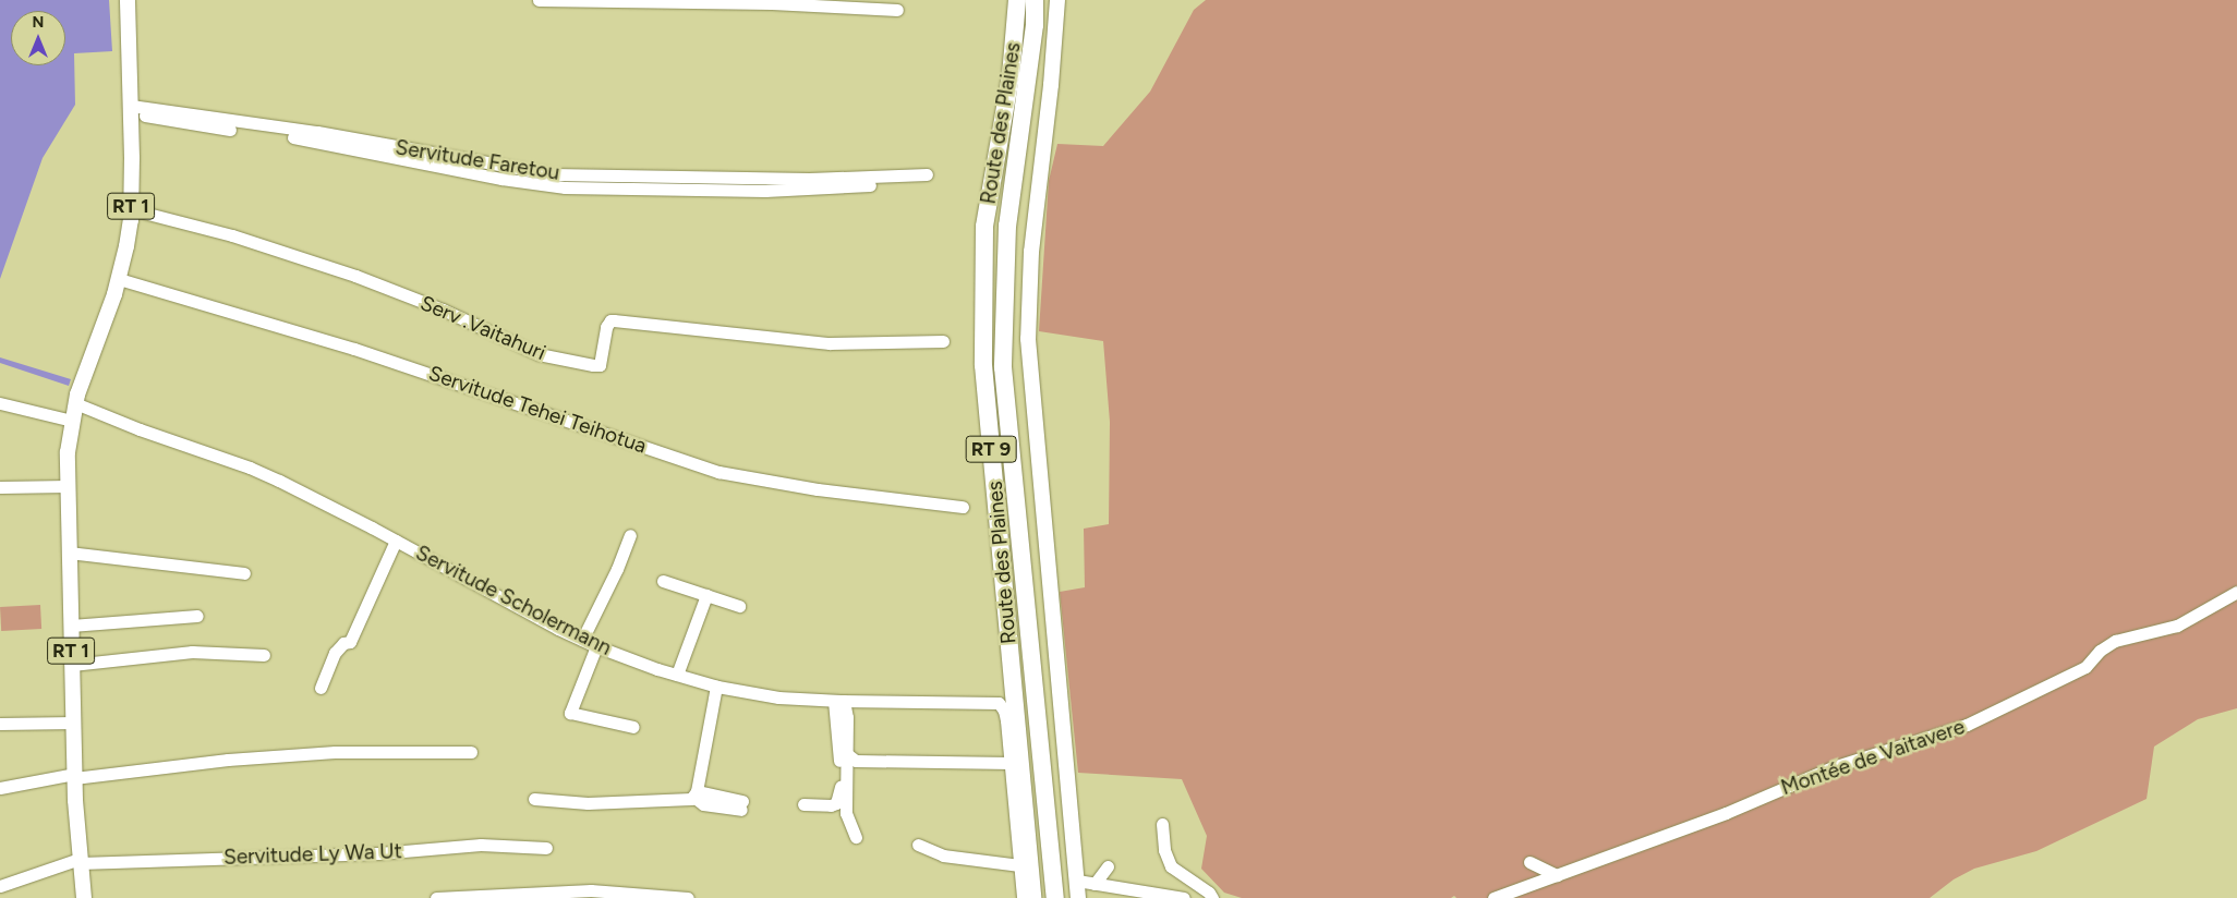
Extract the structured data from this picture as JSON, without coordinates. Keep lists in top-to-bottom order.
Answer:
{
  "streets": {
    "highway": ["Route des Plaines", "RT 9"],
    "main road": ["RT 1"],
    "street": [
      "Servitude Faretou",
      "Serv .Vaitahuri",
      "Servitude Tehei Teihotua",
      "Servitude Scholermann",
      "Montée de Vaitavere",
      "Servitude Ly Wa Ut"
    ]
  },
  "crossings": [
    ["Servitude Faretou", "RT 1"],
    ["RT 1", "Serv .Vaitahuri"],
    ["RT 1", "Servitude Tehei Teihotua"],
    ["RT 1", "Servitude Scholermann"],
    ["RT 1", "Servitude Ly Wa Ut"]
  ],
  "north": "top"
}
